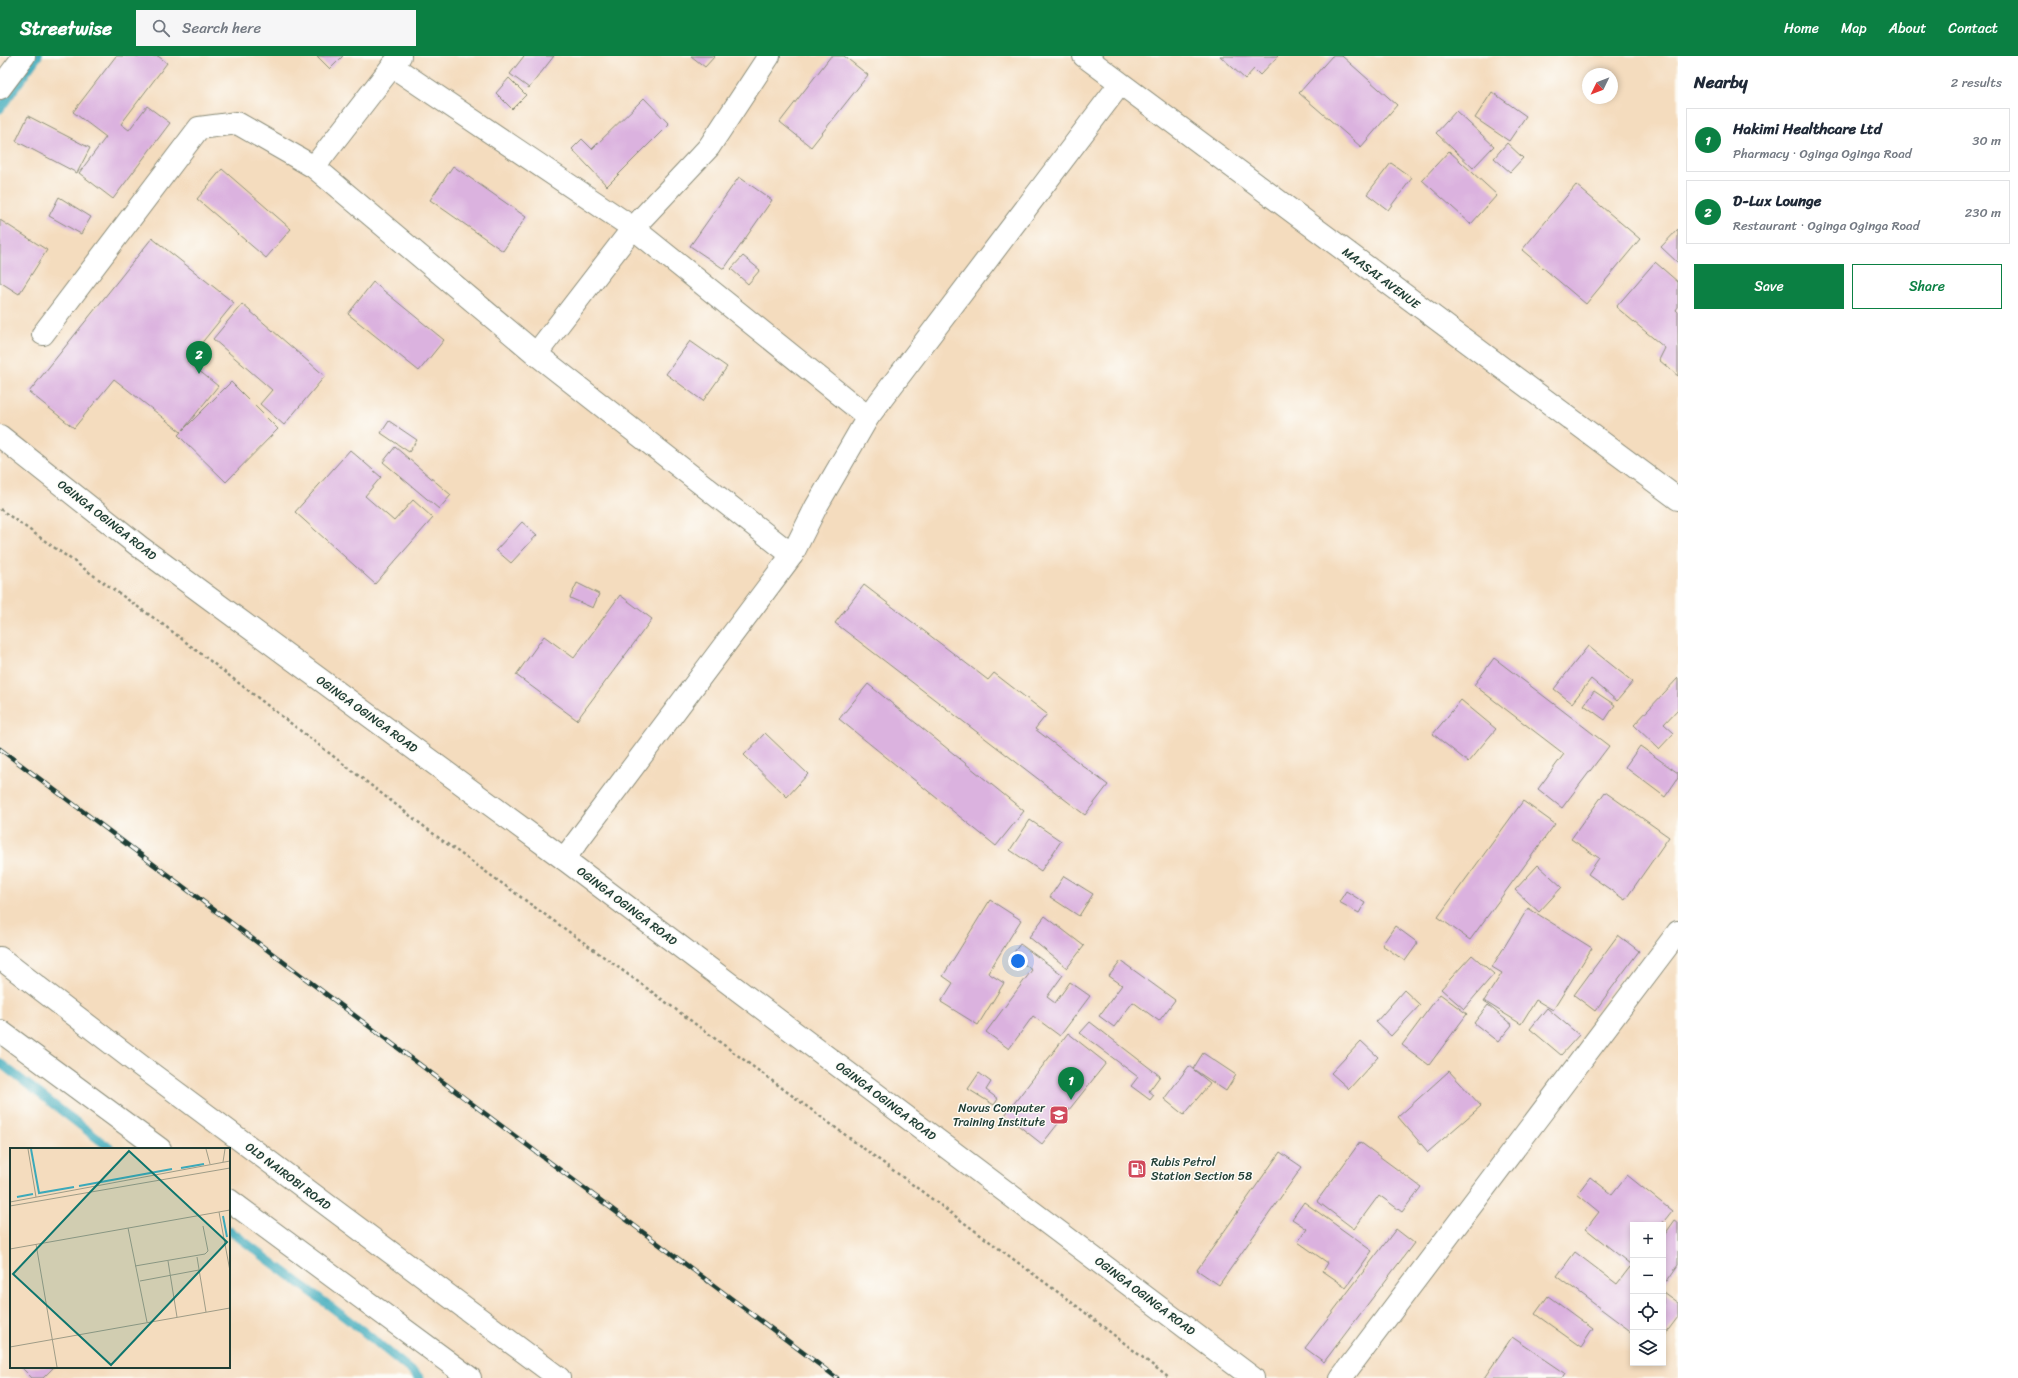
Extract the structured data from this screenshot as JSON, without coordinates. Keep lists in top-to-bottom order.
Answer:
{
  "streets": {
    "main road": ["MAASAI AVENUE", "OGINGA OGINGA ROAD", "OLD NAIROBI ROAD"]
  },
  "places": {
    "school or university": ["Novus Computer Training Institute"],
    "fuel station": ["Rubis Petrol Station Section 58"]
  },
  "north": "bottom left",
  "page": {
    "header": "Streetwise",
    "search": "Search here",
    "nav": [
      "Home",
      "Map",
      "About",
      "Contact"
    ],
    "heading": ["Nearby", "2 results"],
    "list": [
      {
        "mark": "1",
        "name": "Hakimi Healthcare Ltd",
        "note": "Pharmacy · Oginga Oginga Road",
        "value": "30 m"
      },
      {
        "mark": "2",
        "name": "D-Lux Lounge",
        "note": "Restaurant · Oginga Oginga Road",
        "value": "230 m"
      }
    ],
    "buttons": ["Save", "Share"],
    "pins": ["2", "1"],
    "map_buttons": ["+", "−"]
  }
}
